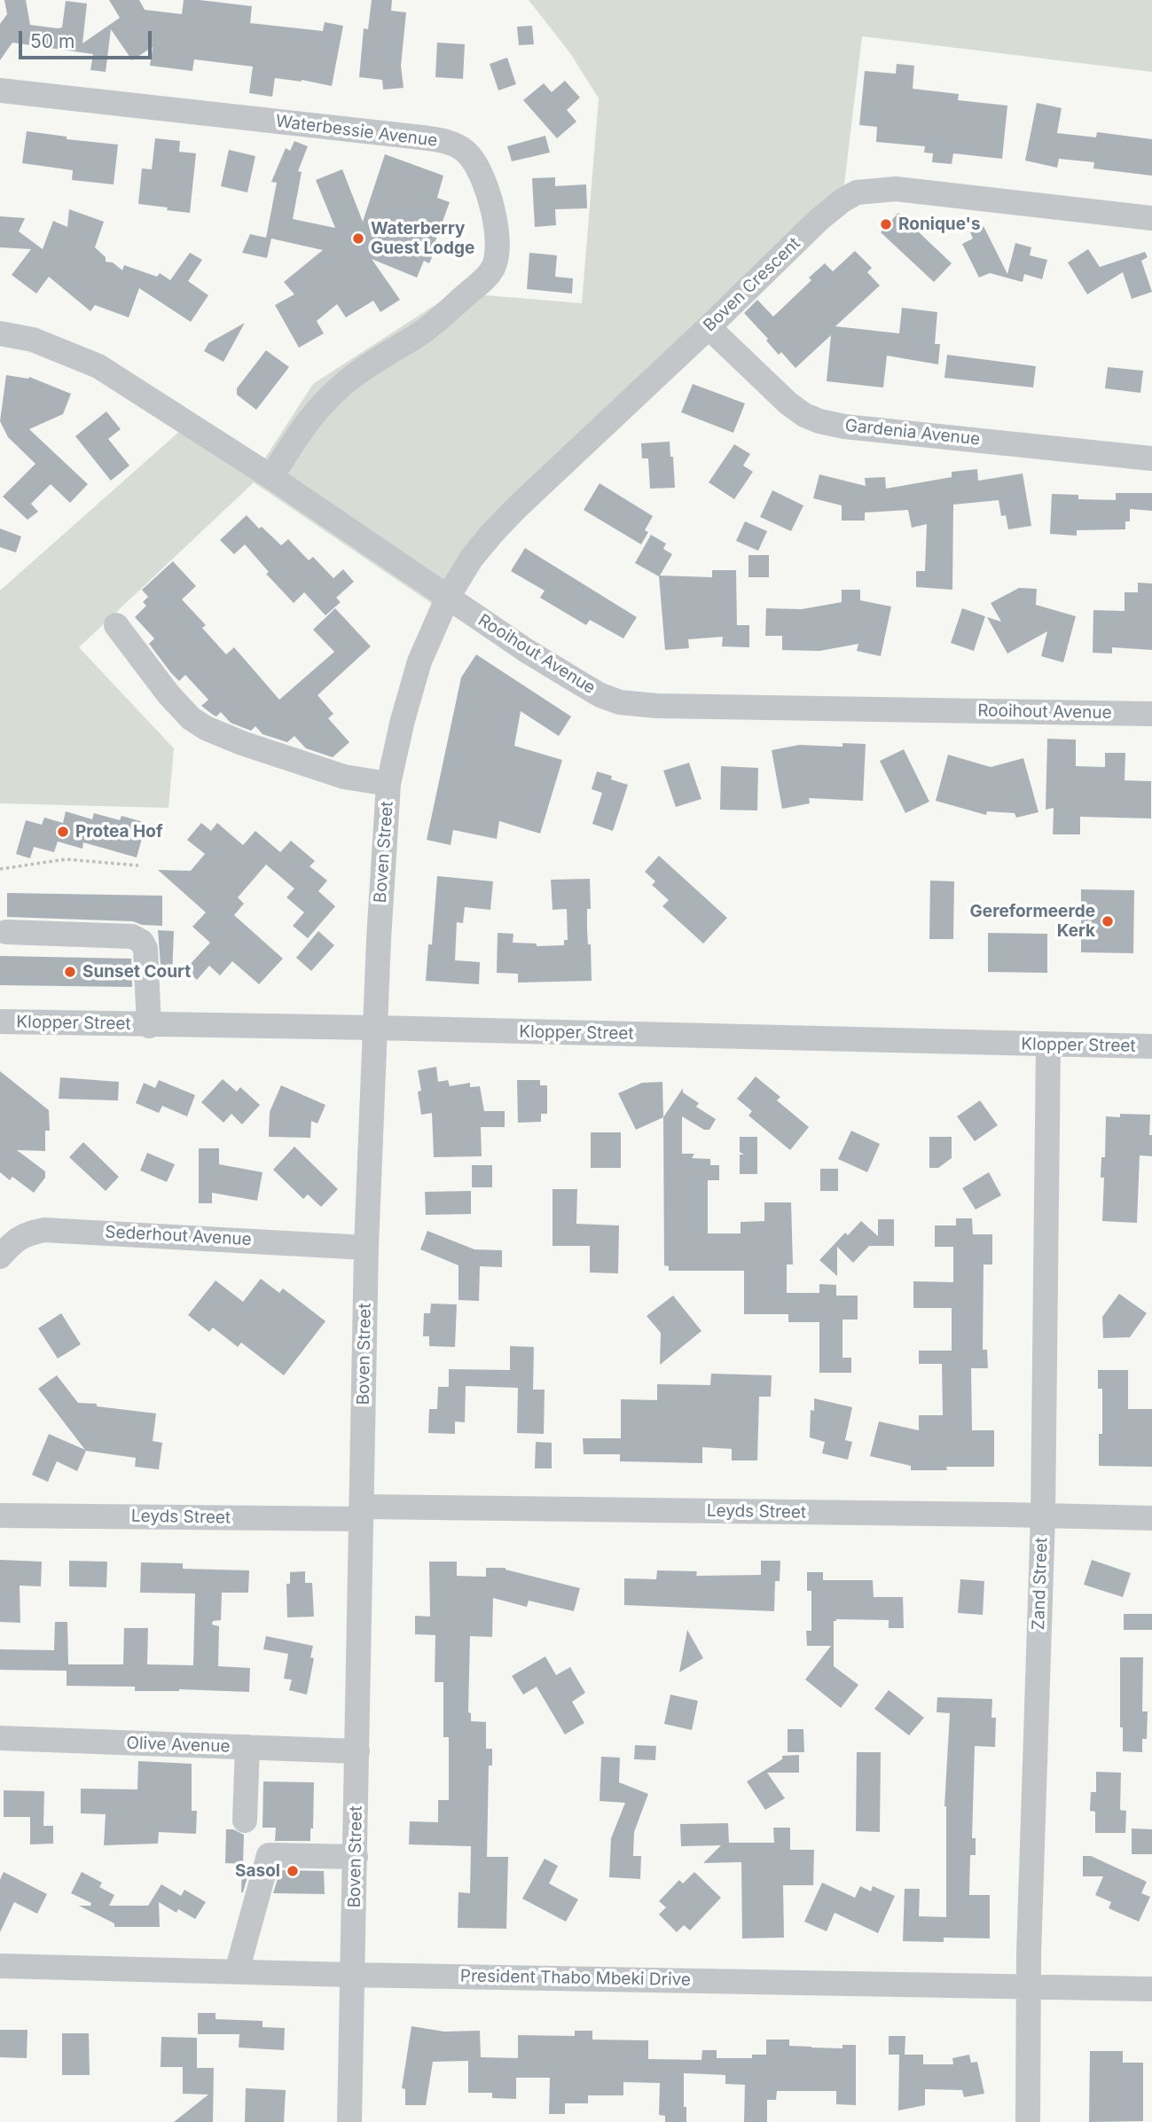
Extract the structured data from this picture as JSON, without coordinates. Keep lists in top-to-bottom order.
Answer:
{
  "streets": {
    "street": [
      "Waterbessie Avenue",
      "Boven Crescent",
      "Gardenia Avenue",
      "Rooihout Avenue",
      "Boven Street",
      "Klopper Street",
      "Sederhout Avenue",
      "Leyds Street",
      "Zand Street",
      "Olive Avenue",
      "President Thabo Mbeki Drive"
    ]
  },
  "crossings": [
    ["Waterbessie Avenue", "Rooihout Avenue"],
    ["Boven Crescent", "Gardenia Avenue"],
    ["Boven Crescent", "Rooihout Avenue"],
    ["Boven Crescent", "Boven Street"],
    ["Rooihout Avenue", "Boven Street"],
    ["Boven Street", "Klopper Street"],
    ["Boven Street", "Sederhout Avenue"],
    ["Boven Street", "Leyds Street"],
    ["Boven Street", "Olive Avenue"],
    ["Boven Street", "President Thabo Mbeki Drive"],
    ["Klopper Street", "Zand Street"],
    ["Leyds Street", "Zand Street"],
    ["Zand Street", "President Thabo Mbeki Drive"]
  ],
  "places": [
    "Ronique's",
    "Waterberry Guest Lodge",
    "Protea Hof",
    "Gereformeerde Kerk",
    "Sunset Court",
    "Sasol"
  ],
  "scale_bar": "50 m"
}
